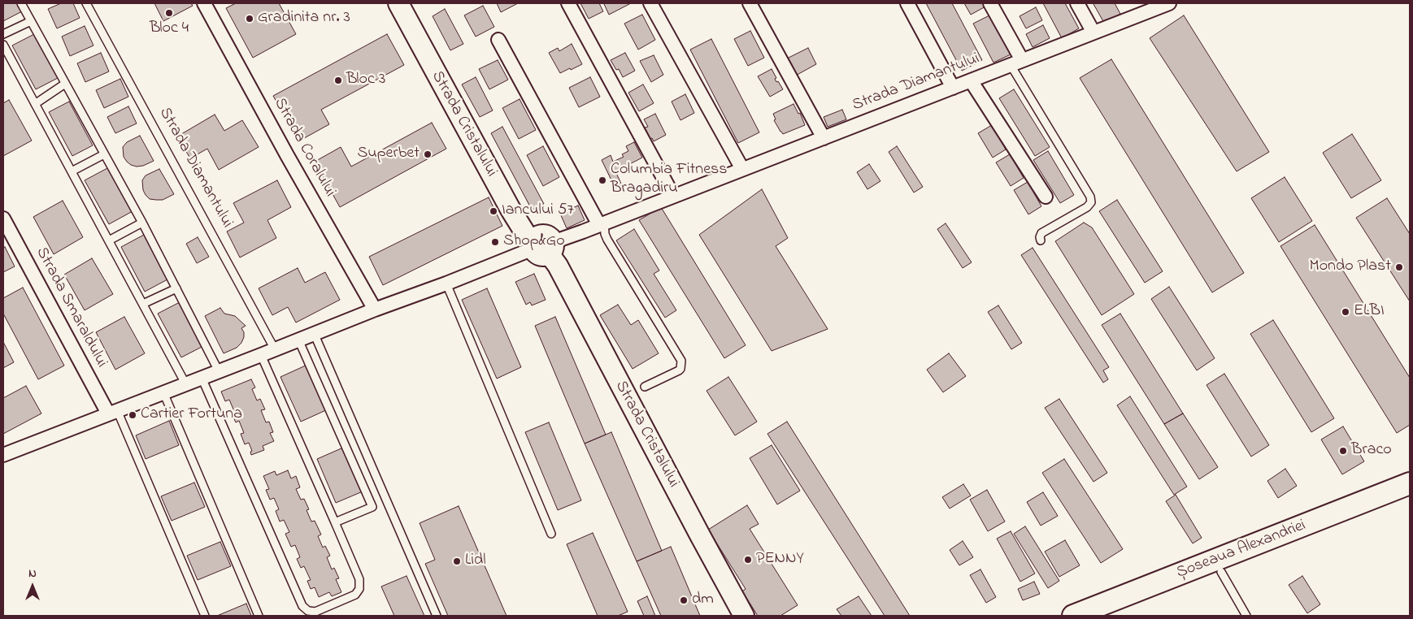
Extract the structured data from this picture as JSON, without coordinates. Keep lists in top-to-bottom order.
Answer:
{
  "streets": {
    "main road": ["Șoseaua Alexandriei"],
    "street": [
      "Strada Diamantului",
      "Strada Cristalului",
      "Strada Coralului",
      "Strada Smaraldului"
    ]
  },
  "crossings": [
    ["Strada Diamantului", "Strada Cristalului"],
    ["Strada Diamantului", "Strada Coralului"],
    ["Strada Diamantului", "Strada Smaraldului"]
  ],
  "places": [
    "Bloc 4",
    "Gradinita nr. 3",
    "Bloc 3",
    "Superbet",
    "Columbia Fitness Bragadiru",
    "Iancului 57",
    "Shop&Go",
    "Mondo Plast",
    "ELBI",
    "Cartier Fortuna",
    "Braco",
    "PENNY",
    "Lidl",
    "dm"
  ],
  "north": "top"
}
